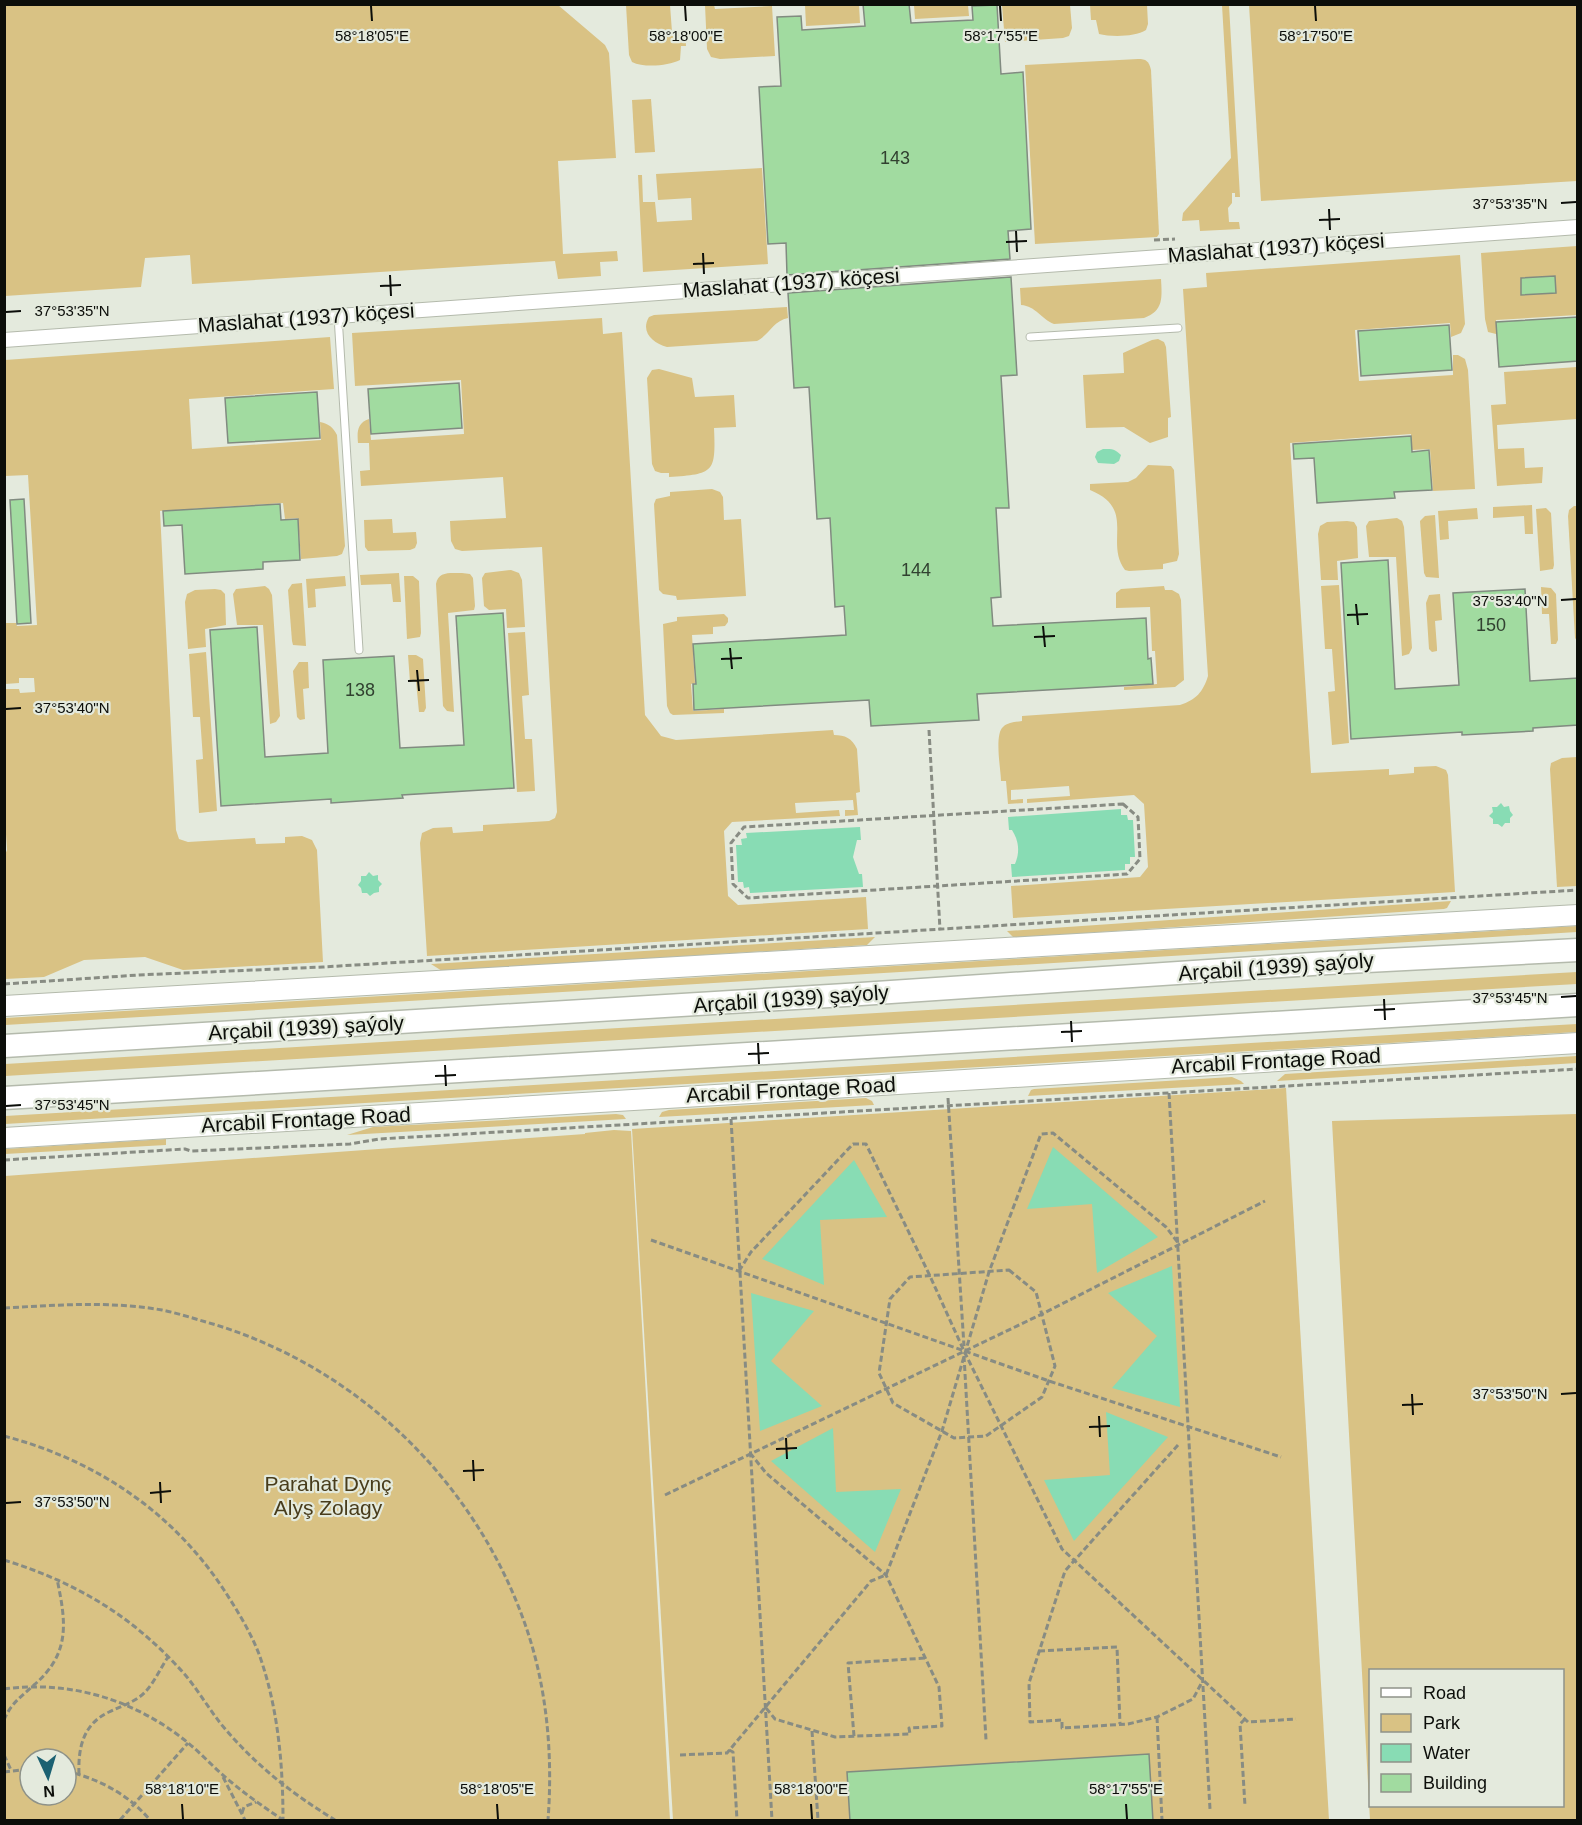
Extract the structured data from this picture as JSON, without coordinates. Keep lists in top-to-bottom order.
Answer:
{
  "streets": {
    "main road": ["Arçabil (1939) şaýoly"],
    "street": ["Maslahat (1937) köçesi", "Arcabil Frontage Road"]
  },
  "parks": ["Parahat Dynç Alyş Zolagy"],
  "house_numbers": [
    "143",
    "144",
    "150",
    "138"
  ],
  "legend": [
    "Road",
    "Park",
    "Water",
    "Building"
  ],
  "north": "bottom",
  "coordinates": [
    "58°18'05\"E",
    "58°18'00\"E",
    "58°17'55\"E",
    "58°17'50\"E",
    "37°53'35\"N",
    "37°53'40\"N",
    "37°53'45\"N",
    "37°53'50\"N",
    "58°18'10\"E"
  ]
}
